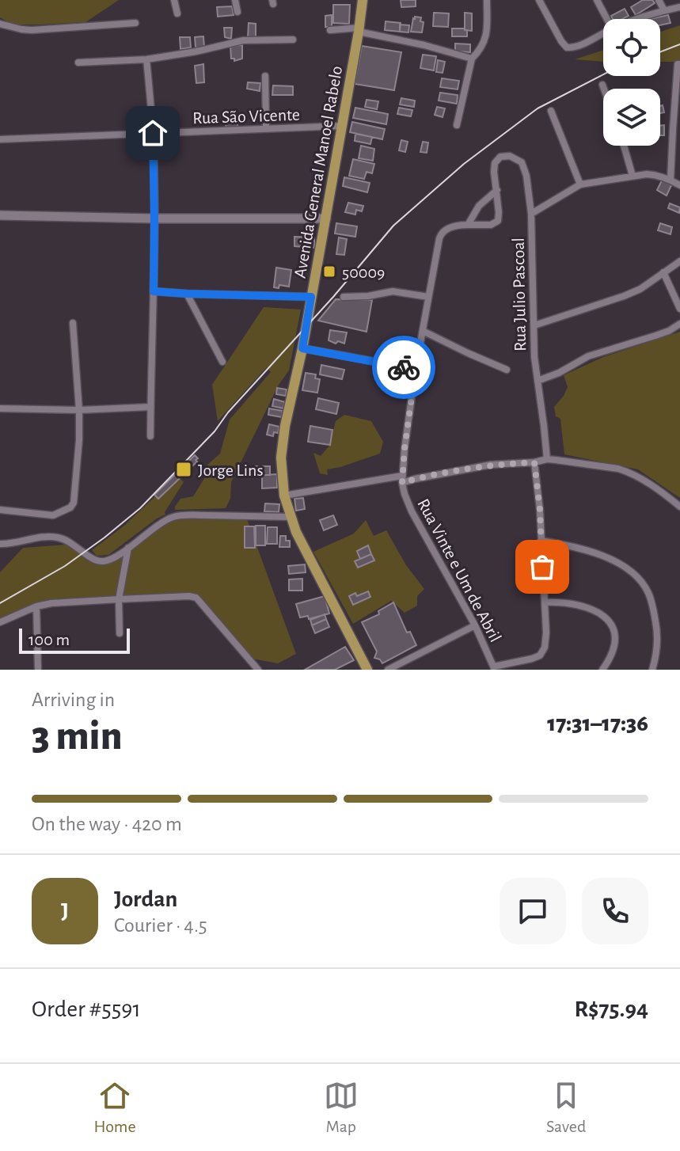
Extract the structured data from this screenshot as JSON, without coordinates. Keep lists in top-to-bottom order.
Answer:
{
  "streets": {
    "main road": ["Avenida General Manoel Rabelo"],
    "street": ["Rua São Vicente", "Rua Julio Pascoal", "Rua Vinte e Um de Abril"]
  },
  "crossings": [
    ["Rua São Vicente", "Avenida General Manoel Rabelo"],
    ["Rua Julio Pascoal", "Rua Vinte e Um de Abril"]
  ],
  "places": {
    "transit": ["50009", "Jorge Lins"]
  },
  "scale_bar": "100 m",
  "page": {
    "scale": "100 m",
    "heading": ["3 min", "Arriving in", "17:31–17:36"],
    "panel": [
      "Jordan",
      "Courier · 4.5",
      "Order #5591",
      "R$75.94"
    ],
    "bar": "On the way · 420 m",
    "round": "J",
    "tabs": ["Home", "Map", "Saved"]
  }
}
